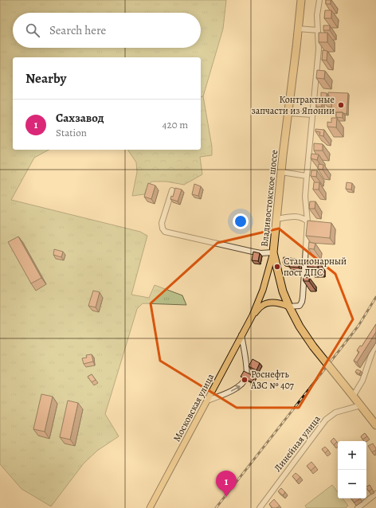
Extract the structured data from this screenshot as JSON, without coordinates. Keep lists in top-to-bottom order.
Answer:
{
  "streets": {
    "highway": ["Владивостокское шоссе"],
    "main road": ["Московская улица"],
    "street": ["Линейная улица"]
  },
  "crossings": [
    ["Владивостокское шоссе", "Московская улица"],
    ["Владивостокское шоссе", "Линейная улица"]
  ],
  "places": ["Контрактные запчасти из Японии", "Стационарный пост ДПС", "Роснефть АЗС № 407"],
  "page": {
    "search": "Search here",
    "heading": "Nearby",
    "list": [
      {
        "mark": "1",
        "name": "Сахзавод",
        "note": "Station",
        "value": "420 m"
      }
    ],
    "map_buttons": ["+", "−"],
    "pins": "1"
  }
}
